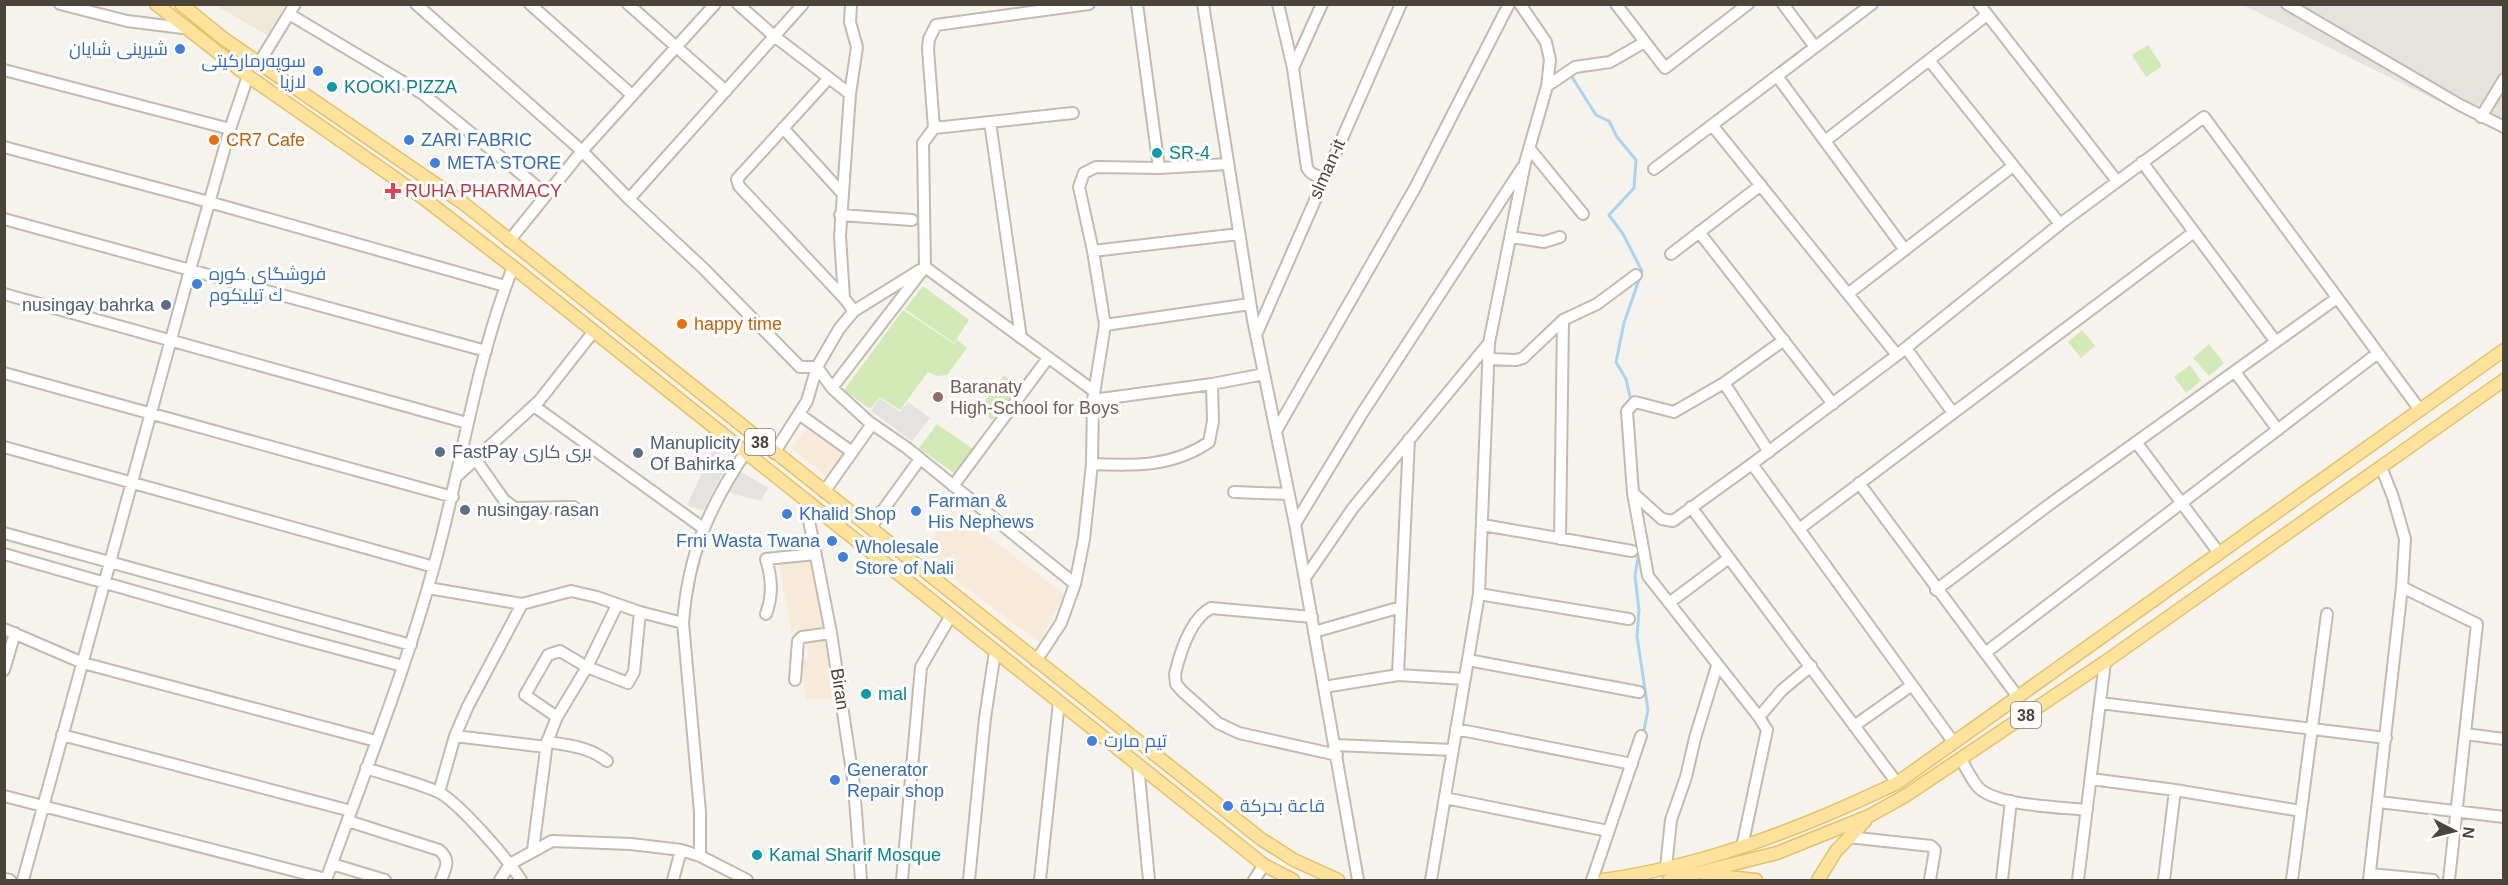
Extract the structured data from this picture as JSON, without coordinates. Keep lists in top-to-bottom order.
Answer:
{
  "streets": {
    "main road": ["38"],
    "street": ["slman-it", "Biran"]
  },
  "crossings": [
    ["38", "Biran"]
  ],
  "places": {
    "other": [
      "شیرینی شایان",
      "سوپه‌رمارکیتی لازیا",
      "KOOKI PIZZA",
      "CR7 Cafe",
      "ZARI FABRIC",
      "SR-4",
      "META STORE",
      "فروشگاى كوره ك تيليكوم",
      "nusingay bahrka",
      "happy time",
      "Baranaty High-School for Boys",
      "FastPay بری كاری",
      "Manuplicity Of Bahirka",
      "nusingay rasan",
      "Farman & His Nephews",
      "Khalid Shop",
      "Frni Wasta Twana",
      "Wholesale Store of Nali",
      "mal",
      "تيم مارت",
      "Generator Repair shop",
      "قاعة بحركة",
      "Kamal Sharif Mosque"
    ],
    "health": ["RUHA PHARMACY"]
  },
  "north": "right"
}
